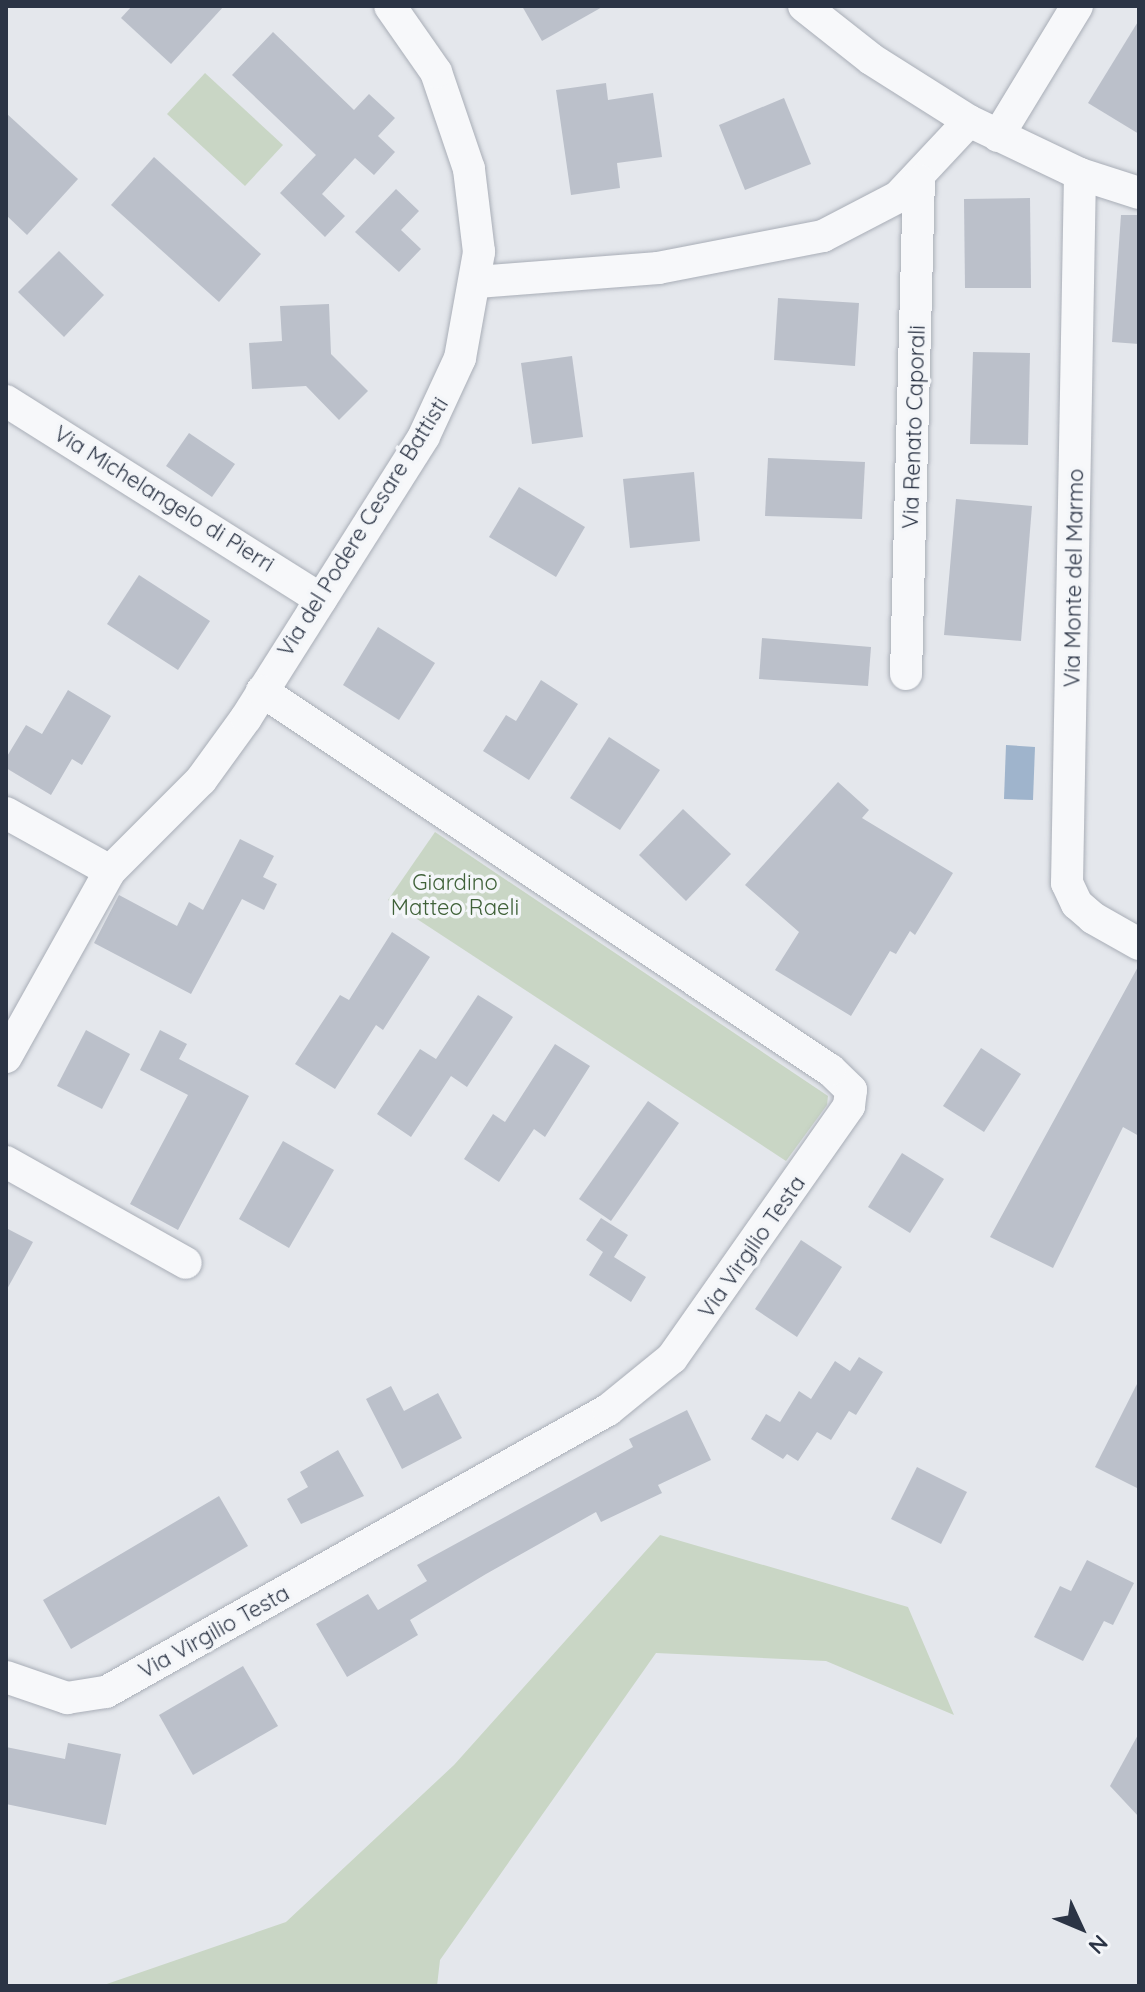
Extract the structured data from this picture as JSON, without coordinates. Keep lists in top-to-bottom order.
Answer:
{
  "streets": {
    "street": [
      "Via Renato Caporali",
      "Via Michelangelo di Pierri",
      "Via del Podere Cesare Battisti",
      "Via Monte del Marmo",
      "Via Virgilio Testa"
    ]
  },
  "crossings": [
    ["Via Michelangelo di Pierri", "Via del Podere Cesare Battisti"],
    ["Via del Podere Cesare Battisti", "Via Virgilio Testa"]
  ],
  "parks": ["Giardino Matteo Raeli"],
  "north": "bottom right"
}
